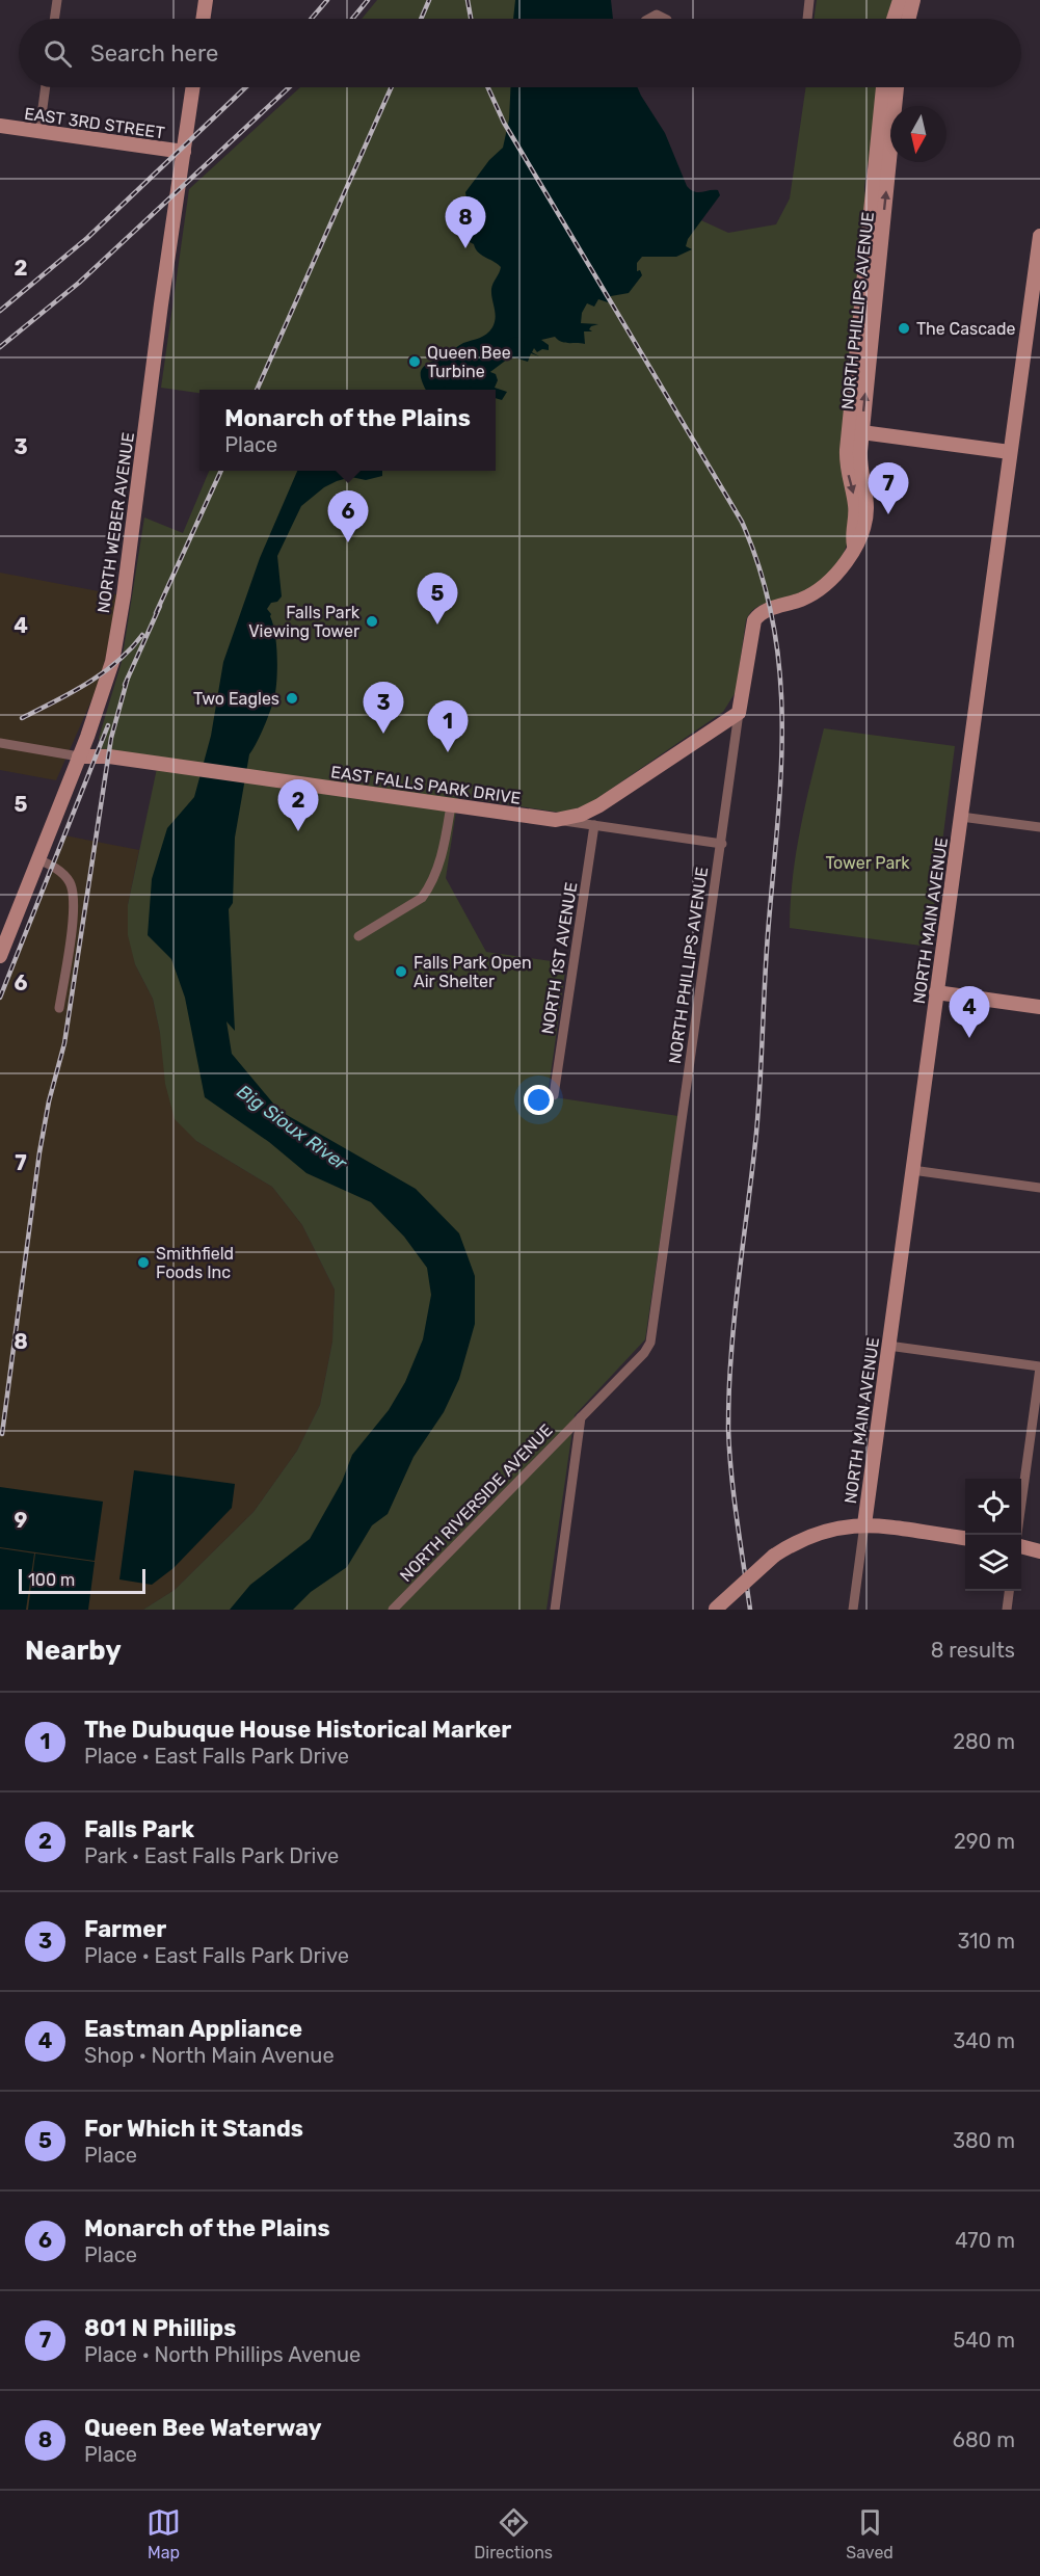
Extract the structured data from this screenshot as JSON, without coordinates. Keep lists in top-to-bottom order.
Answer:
{
  "streets": {
    "street": [
      "EAST 3RD STREET",
      "NORTH PHILLIPS AVENUE",
      "NORTH WEBER AVENUE",
      "EAST FALLS PARK DRIVE",
      "NORTH MAIN AVENUE",
      "NORTH 1ST AVENUE",
      "NORTH RIVERSIDE AVENUE"
    ]
  },
  "crossings": [
    ["EAST 3RD STREET", "NORTH WEBER AVENUE"],
    ["NORTH PHILLIPS AVENUE", "EAST FALLS PARK DRIVE"],
    ["NORTH PHILLIPS AVENUE", "NORTH RIVERSIDE AVENUE"],
    ["NORTH WEBER AVENUE", "EAST FALLS PARK DRIVE"]
  ],
  "water": ["Big Sioux River"],
  "parks": ["Tower Park"],
  "places": [
    "The Cascade",
    "Queen Bee Turbine",
    "Falls Park Viewing Tower",
    "Two Eagles",
    "Falls Park Open Air Shelter",
    "Smithfield Foods Inc"
  ],
  "scale_bar": "100 m",
  "north": "bottom",
  "page": {
    "search": "Search here",
    "pins": [
      "8",
      "7",
      "6",
      "5",
      "3",
      "1",
      "2",
      "4"
    ],
    "popup": ["Monarch of the Plains", "Place"],
    "scale": "100 m",
    "heading": ["Nearby", "8 results"],
    "list": [
      {
        "mark": "1",
        "name": "The Dubuque House Historical Marker",
        "note": "Place · East Falls Park Drive",
        "value": "280 m"
      },
      {
        "mark": "2",
        "name": "Falls Park",
        "note": "Park · East Falls Park Drive",
        "value": "290 m"
      },
      {
        "mark": "3",
        "name": "Farmer",
        "note": "Place · East Falls Park Drive",
        "value": "310 m"
      },
      {
        "mark": "4",
        "name": "Eastman Appliance",
        "note": "Shop · North Main Avenue",
        "value": "340 m"
      },
      {
        "mark": "5",
        "name": "For Which it Stands",
        "note": "Place",
        "value": "380 m"
      },
      {
        "mark": "6",
        "name": "Monarch of the Plains",
        "note": "Place",
        "value": "470 m"
      },
      {
        "mark": "7",
        "name": "801 N Phillips",
        "note": "Place · North Phillips Avenue",
        "value": "540 m"
      },
      {
        "mark": "8",
        "name": "Queen Bee Waterway",
        "note": "Place",
        "value": "680 m"
      }
    ],
    "nav": ["Map", "Directions", "Saved"]
  },
  "grid": {
    "rows": [
      "2",
      "3",
      "4",
      "5",
      "6",
      "7",
      "8",
      "9"
    ]
  }
}
